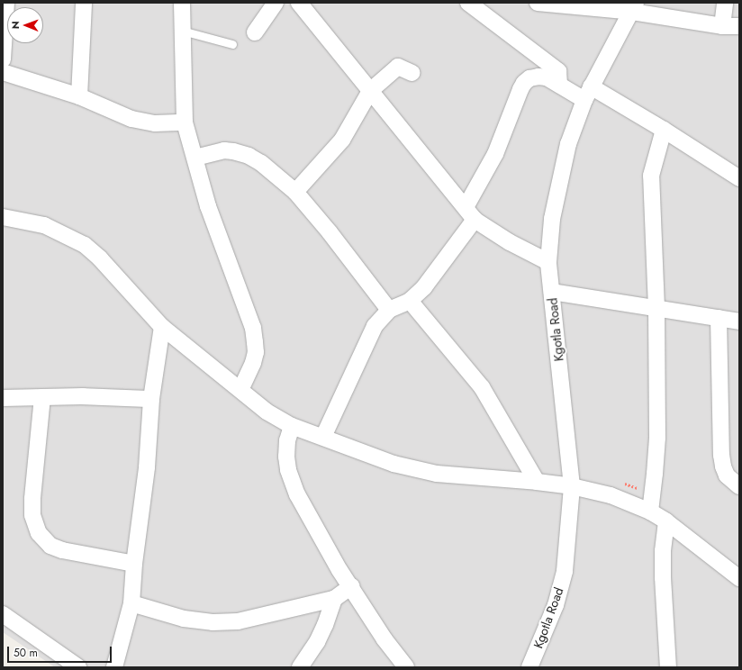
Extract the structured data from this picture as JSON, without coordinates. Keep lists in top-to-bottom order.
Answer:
{
  "streets": {
    "street": ["Kgotla Road"]
  },
  "scale_bar": "50 m",
  "north": "left"
}
